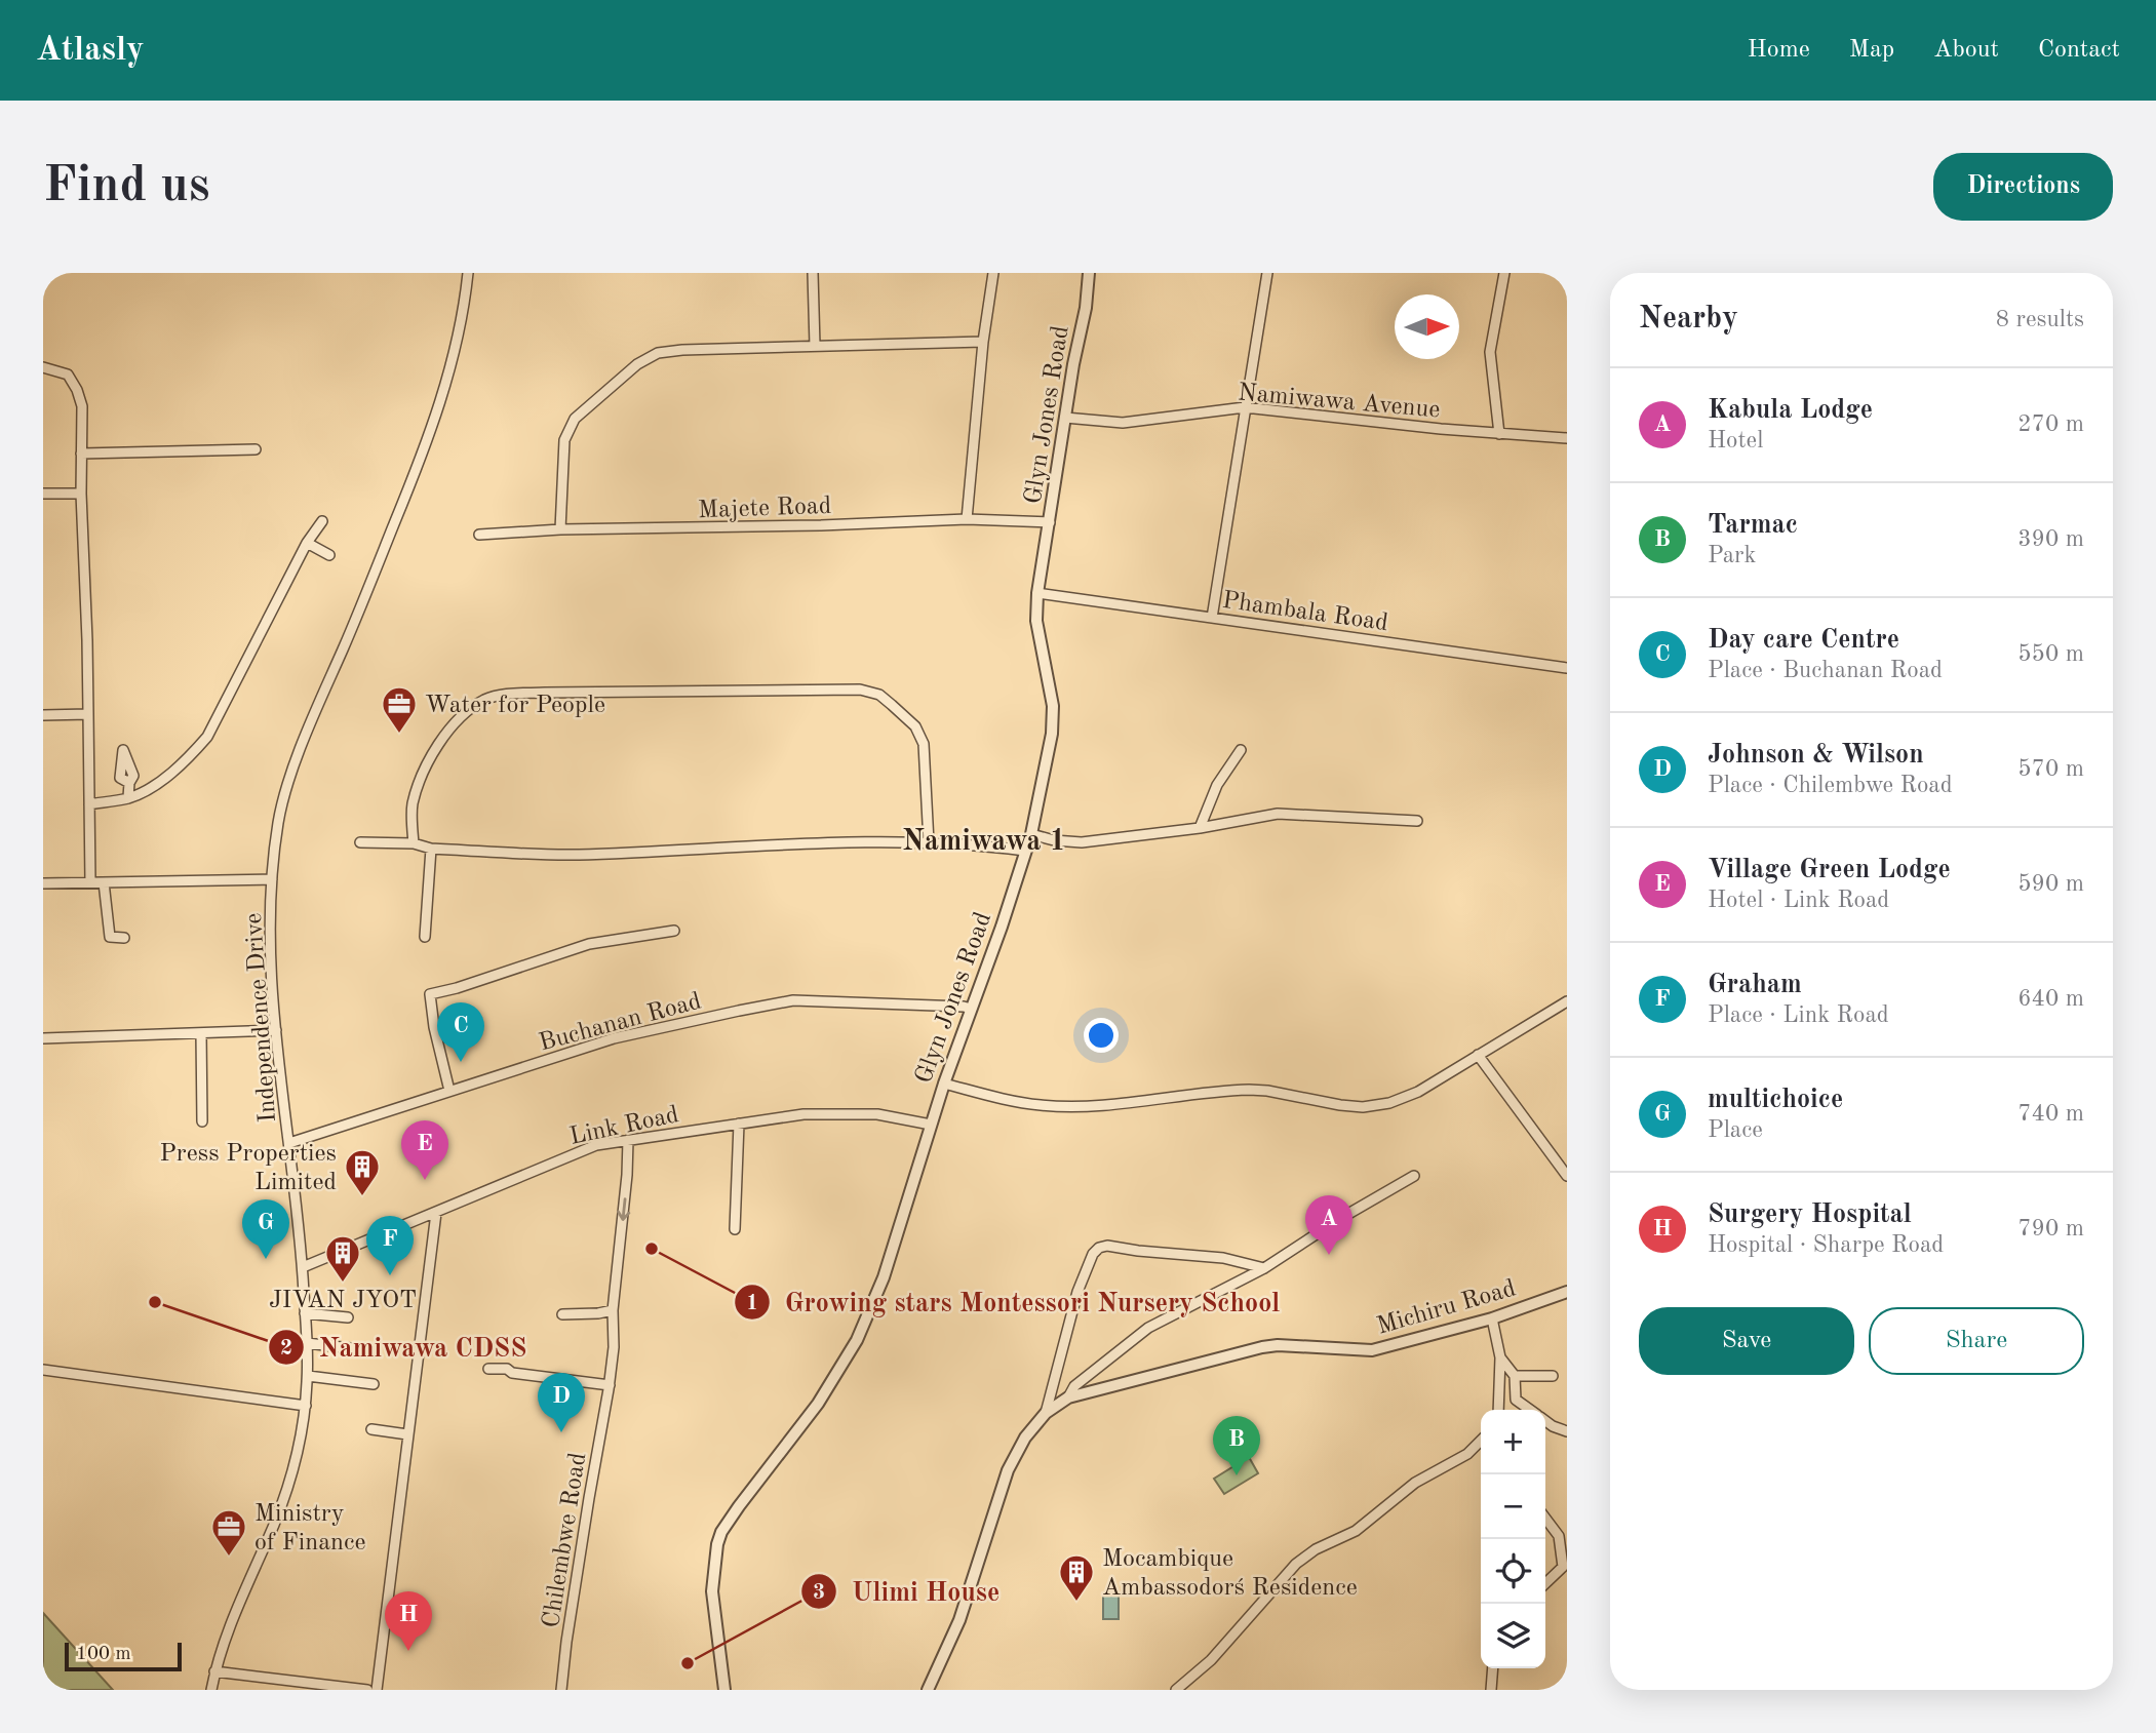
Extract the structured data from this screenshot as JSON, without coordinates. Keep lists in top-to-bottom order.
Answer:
{
  "streets": {
    "street": [
      "Namiwawa Avenue",
      "Glyn Jones Road",
      "Majete Road",
      "Phambala Road",
      "Independence Drive",
      "Buchanan Road",
      "Link Road",
      "Michiru Road",
      "Chilembwe Road"
    ]
  },
  "crossings": [
    ["Namiwawa Avenue", "Glyn Jones Road"],
    ["Glyn Jones Road", "Majete Road"],
    ["Glyn Jones Road", "Phambala Road"],
    ["Glyn Jones Road", "Buchanan Road"],
    ["Glyn Jones Road", "Link Road"],
    ["Independence Drive", "Buchanan Road"],
    ["Independence Drive", "Link Road"],
    ["Link Road", "Chilembwe Road"]
  ],
  "districts": ["Namiwawa 1"],
  "places": {
    "office": ["Water for People", "Ministry of Finance"],
    "building": ["Press Properties Limited", "JIVAN JYOT", "Mocambique Ambassodorś Residence"],
    "other": ["Growing stars Montessori Nursery School", "Namiwawa CDSS", "Ulimi House"]
  },
  "scale_bar": "100 m",
  "north": "right",
  "page": {
    "header": "Atlasly",
    "nav": [
      "Home",
      "Map",
      "About",
      "Contact"
    ],
    "buttons": [
      "Directions",
      ["Save", "Share"]
    ],
    "title": "Find us",
    "heading": ["Nearby", "8 results"],
    "list": [
      {
        "mark": "A",
        "name": "Kabula Lodge",
        "note": "Hotel",
        "value": "270 m"
      },
      {
        "mark": "B",
        "name": "Tarmac",
        "note": "Park",
        "value": "390 m"
      },
      {
        "mark": "C",
        "name": "Day care Centre",
        "note": "Place · Buchanan Road",
        "value": "550 m"
      },
      {
        "mark": "D",
        "name": "Johnson & Wilson",
        "note": "Place · Chilembwe Road",
        "value": "570 m"
      },
      {
        "mark": "E",
        "name": "Village Green Lodge",
        "note": "Hotel · Link Road",
        "value": "590 m"
      },
      {
        "mark": "F",
        "name": "Graham",
        "note": "Place · Link Road",
        "value": "640 m"
      },
      {
        "mark": "G",
        "name": "multichoice",
        "note": "Place",
        "value": "740 m"
      },
      {
        "mark": "H",
        "name": "Surgery Hospital",
        "note": "Hospital · Sharpe Road",
        "value": "790 m"
      }
    ],
    "pins": [
      "C",
      "E",
      "A",
      "G",
      "F",
      "D",
      "B",
      "H"
    ],
    "map_buttons": ["+", "−"],
    "scale": "100 m"
  }
}
